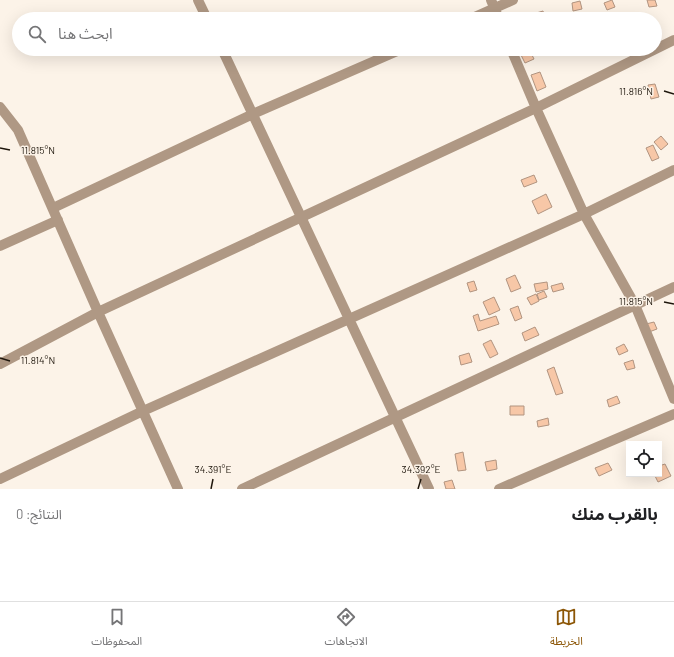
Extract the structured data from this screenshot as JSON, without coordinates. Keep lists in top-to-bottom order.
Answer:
{
  "page": {
    "search": "ابحث هنا",
    "heading": ["بالقرب منك", "النتائج: 0"],
    "nav": ["الخريطة", "الاتجاهات", "المحفوظات"]
  },
  "coordinates": [
    "11.816°N",
    "11.815°N",
    "11.814°N",
    "34.391°E",
    "34.392°E"
  ]
}
